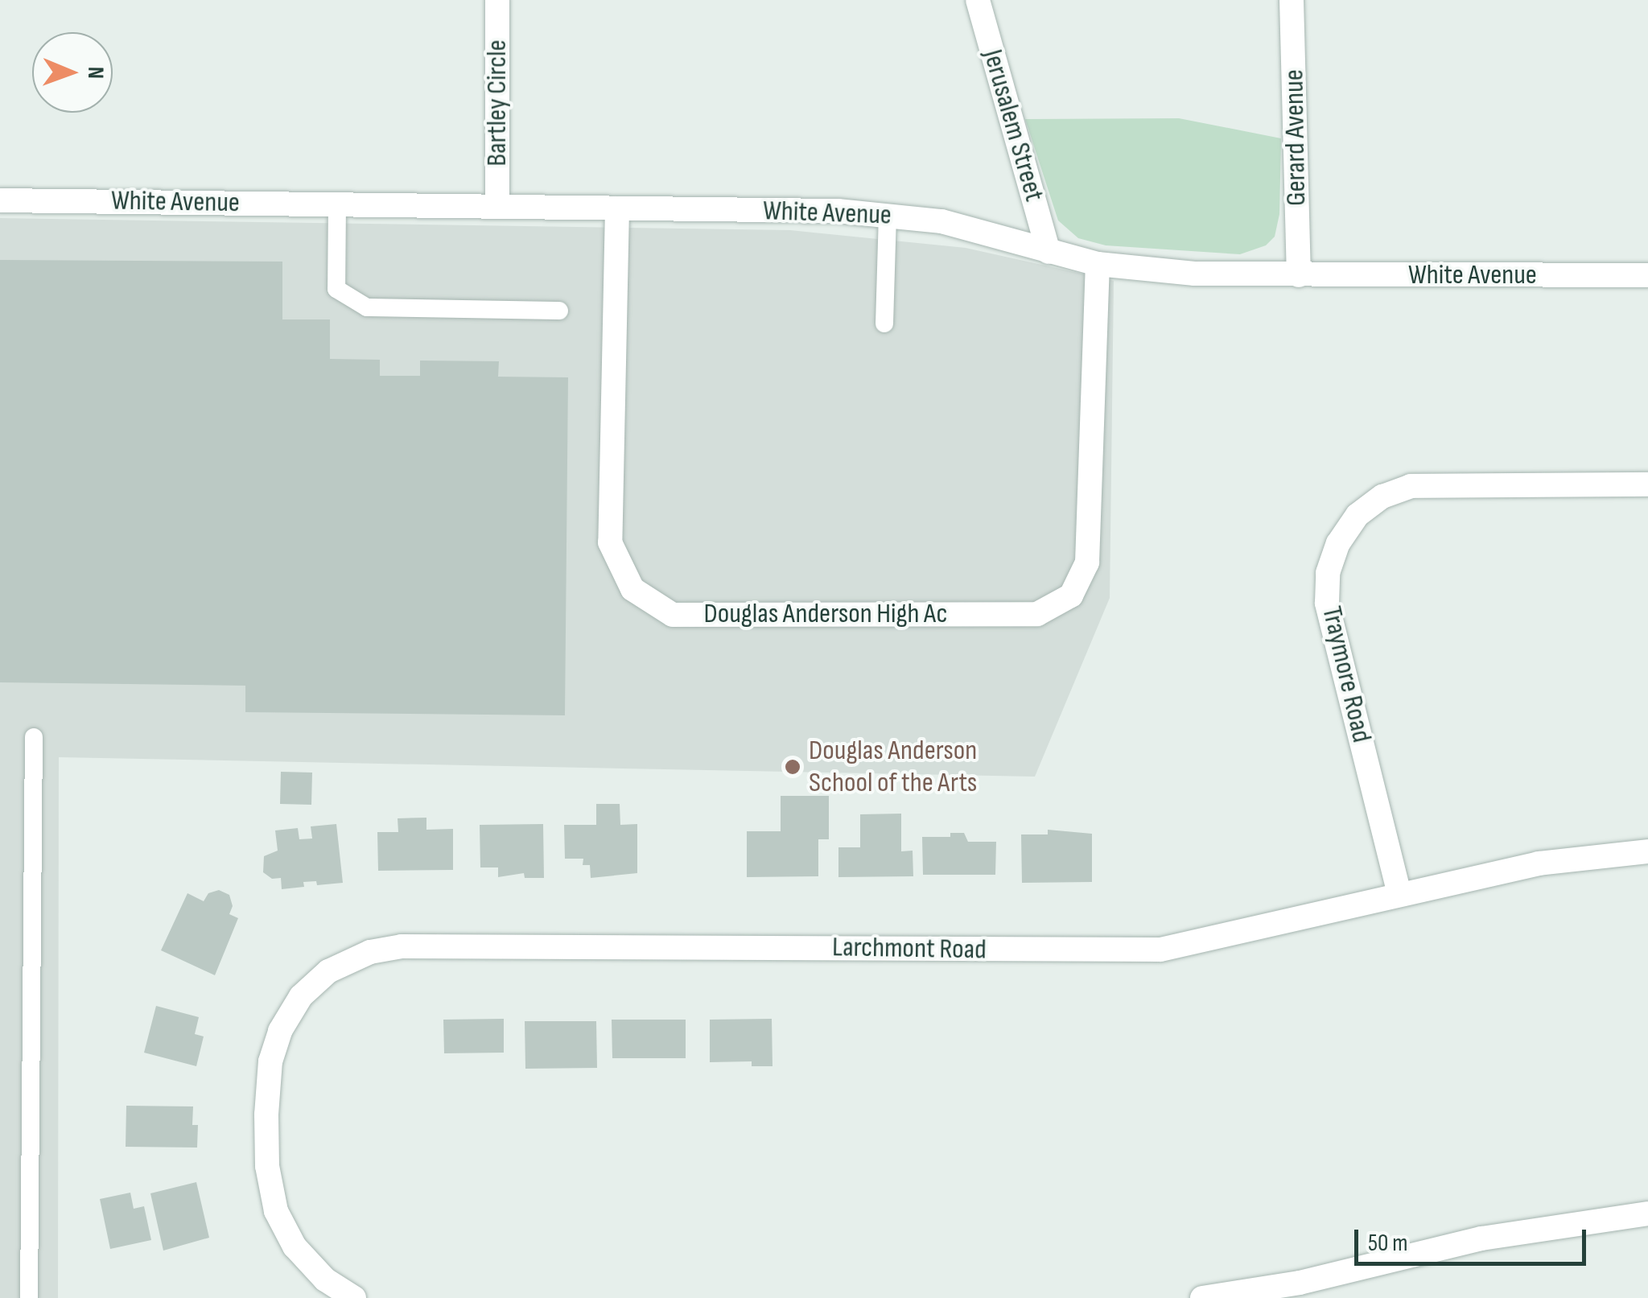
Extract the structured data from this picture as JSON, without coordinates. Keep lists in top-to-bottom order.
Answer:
{
  "streets": {
    "street": [
      "Bartley Circle",
      "Jerusalem Street",
      "Gerard Avenue",
      "White Avenue",
      "Douglas Anderson High Ac",
      "Traymore Road",
      "Larchmont Road"
    ]
  },
  "crossings": [
    ["Bartley Circle", "White Avenue"],
    ["Jerusalem Street", "White Avenue"],
    ["Gerard Avenue", "White Avenue"],
    ["White Avenue", "Douglas Anderson High Ac"],
    ["Traymore Road", "Larchmont Road"]
  ],
  "places": ["Douglas Anderson School of the Arts"],
  "scale_bar": "50 m",
  "north": "right"
}
